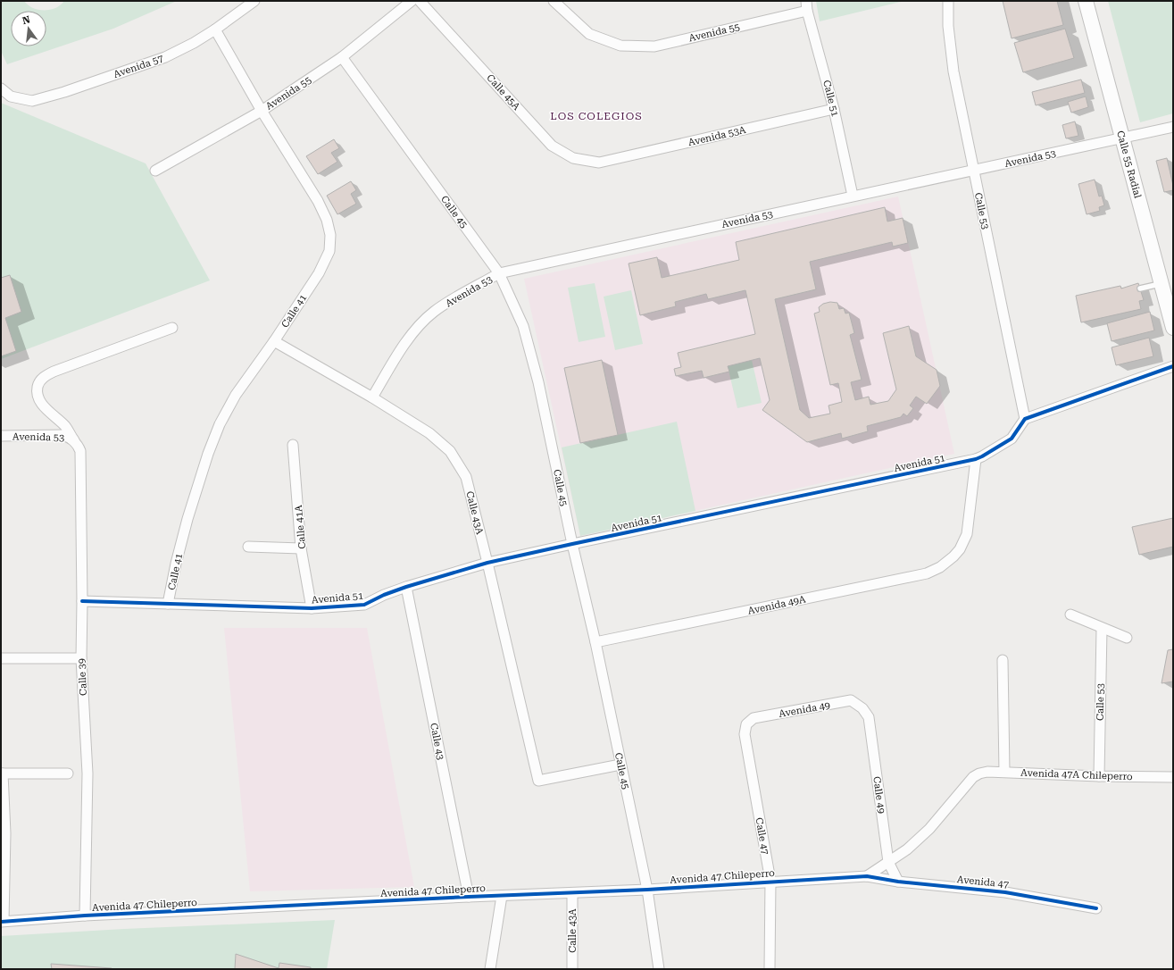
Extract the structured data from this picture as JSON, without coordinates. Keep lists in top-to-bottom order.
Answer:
{
  "streets": {
    "main road": ["Calle 55 Radial"],
    "street": [
      "Avenida 55",
      "Avenida 57",
      "Calle 45A",
      "Calle 51",
      "Avenida 53A",
      "Avenida 53",
      "Calle 53",
      "Calle 45",
      "Calle 41",
      "Avenida 51",
      "Calle 43A",
      "Calle 41A",
      "Avenida 49A",
      "Calle 39",
      "Avenida 49",
      "Calle 43",
      "Avenida 47A Chileperro",
      "Calle 49",
      "Calle 47",
      "Avenida 47 Chileperro",
      "Avenida 47"
    ]
  },
  "crossings": [
    ["Avenida 55", "Calle 51"],
    ["Avenida 55", "Calle 45"],
    ["Avenida 55", "Calle 41"],
    ["Avenida 57", "Calle 41"],
    ["Calle 45A", "Avenida 53A"],
    ["Calle 51", "Avenida 53A"],
    ["Calle 51", "Avenida 53"],
    ["Avenida 53", "Calle 55 Radial"],
    ["Avenida 53", "Calle 53"],
    ["Avenida 53", "Calle 45"],
    ["Avenida 53", "Calle 43A"],
    ["Avenida 53", "Calle 39"],
    ["Calle 53", "Avenida 51"],
    ["Calle 53", "Avenida 47A Chileperro"],
    ["Calle 45", "Avenida 51"],
    ["Calle 45", "Calle 43A"],
    ["Calle 45", "Avenida 49A"],
    ["Calle 45", "Avenida 47 Chileperro"],
    ["Calle 41", "Avenida 51"],
    ["Calle 41", "Calle 43A"],
    ["Avenida 51", "Calle 43A"],
    ["Avenida 51", "Calle 41A"],
    ["Avenida 51", "Avenida 49A"],
    ["Avenida 51", "Calle 39"],
    ["Avenida 51", "Calle 43"],
    ["Calle 43A", "Avenida 47 Chileperro"],
    ["Calle 39", "Avenida 47 Chileperro"],
    ["Avenida 49", "Calle 49"],
    ["Avenida 49", "Calle 47"],
    ["Calle 43", "Avenida 47 Chileperro"],
    ["Avenida 47A Chileperro", "Calle 49"],
    ["Calle 49", "Avenida 47"],
    ["Calle 47", "Avenida 47 Chileperro"],
    ["Avenida 47 Chileperro", "Avenida 47"]
  ],
  "districts": ["LOS COLEGIOS"],
  "north": "top"
}
